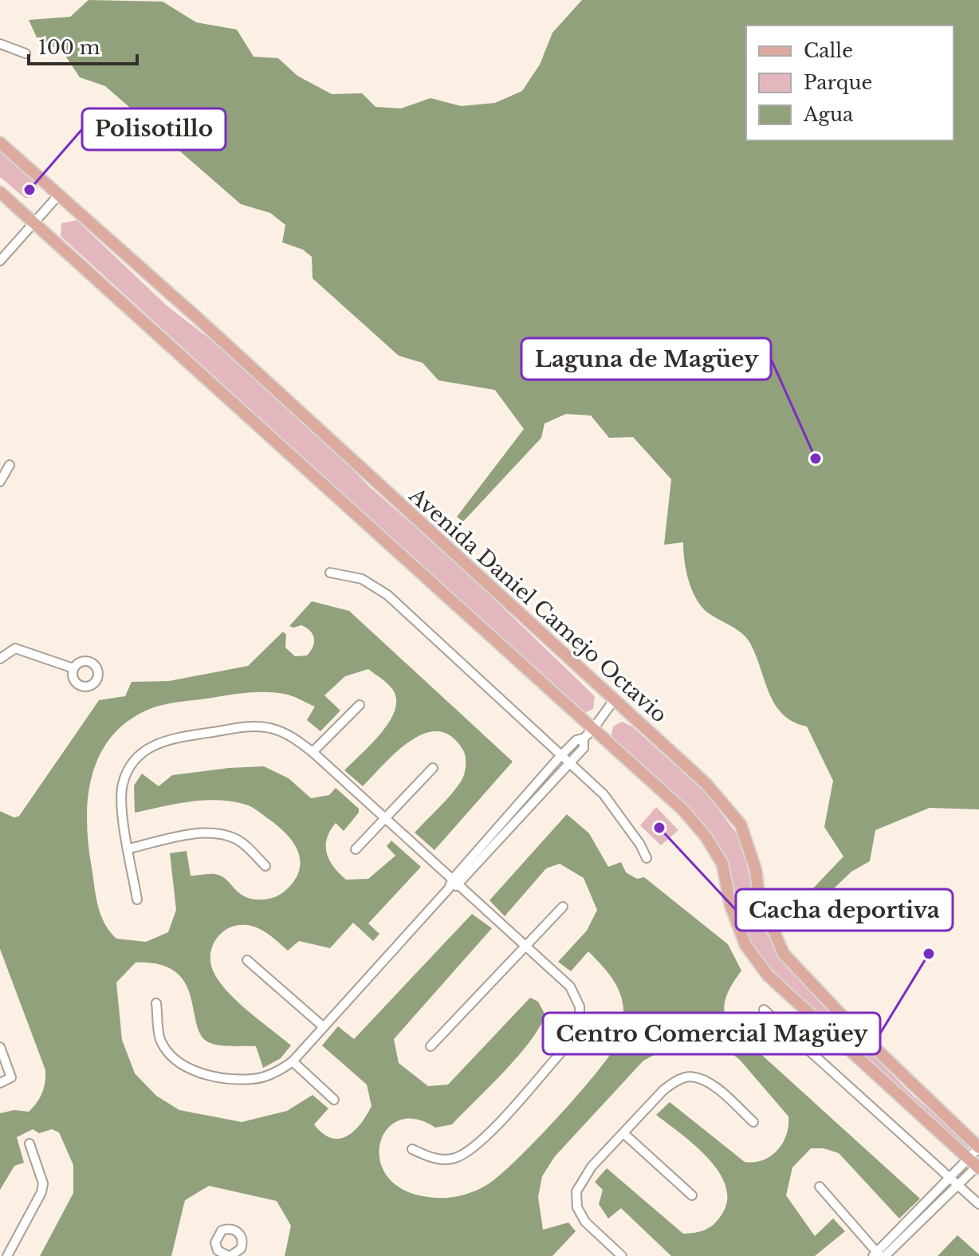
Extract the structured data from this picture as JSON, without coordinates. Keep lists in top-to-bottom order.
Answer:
{
  "streets": {
    "main road": ["Avenida Daniel Camejo Octavio"]
  },
  "places": [
    "Polisotillo",
    "Laguna de Magüey",
    "Cacha deportiva",
    "Centro Comercial Magüey"
  ],
  "legend": ["Calle", "Parque", "Agua"],
  "scale_bar": "100 m"
}
